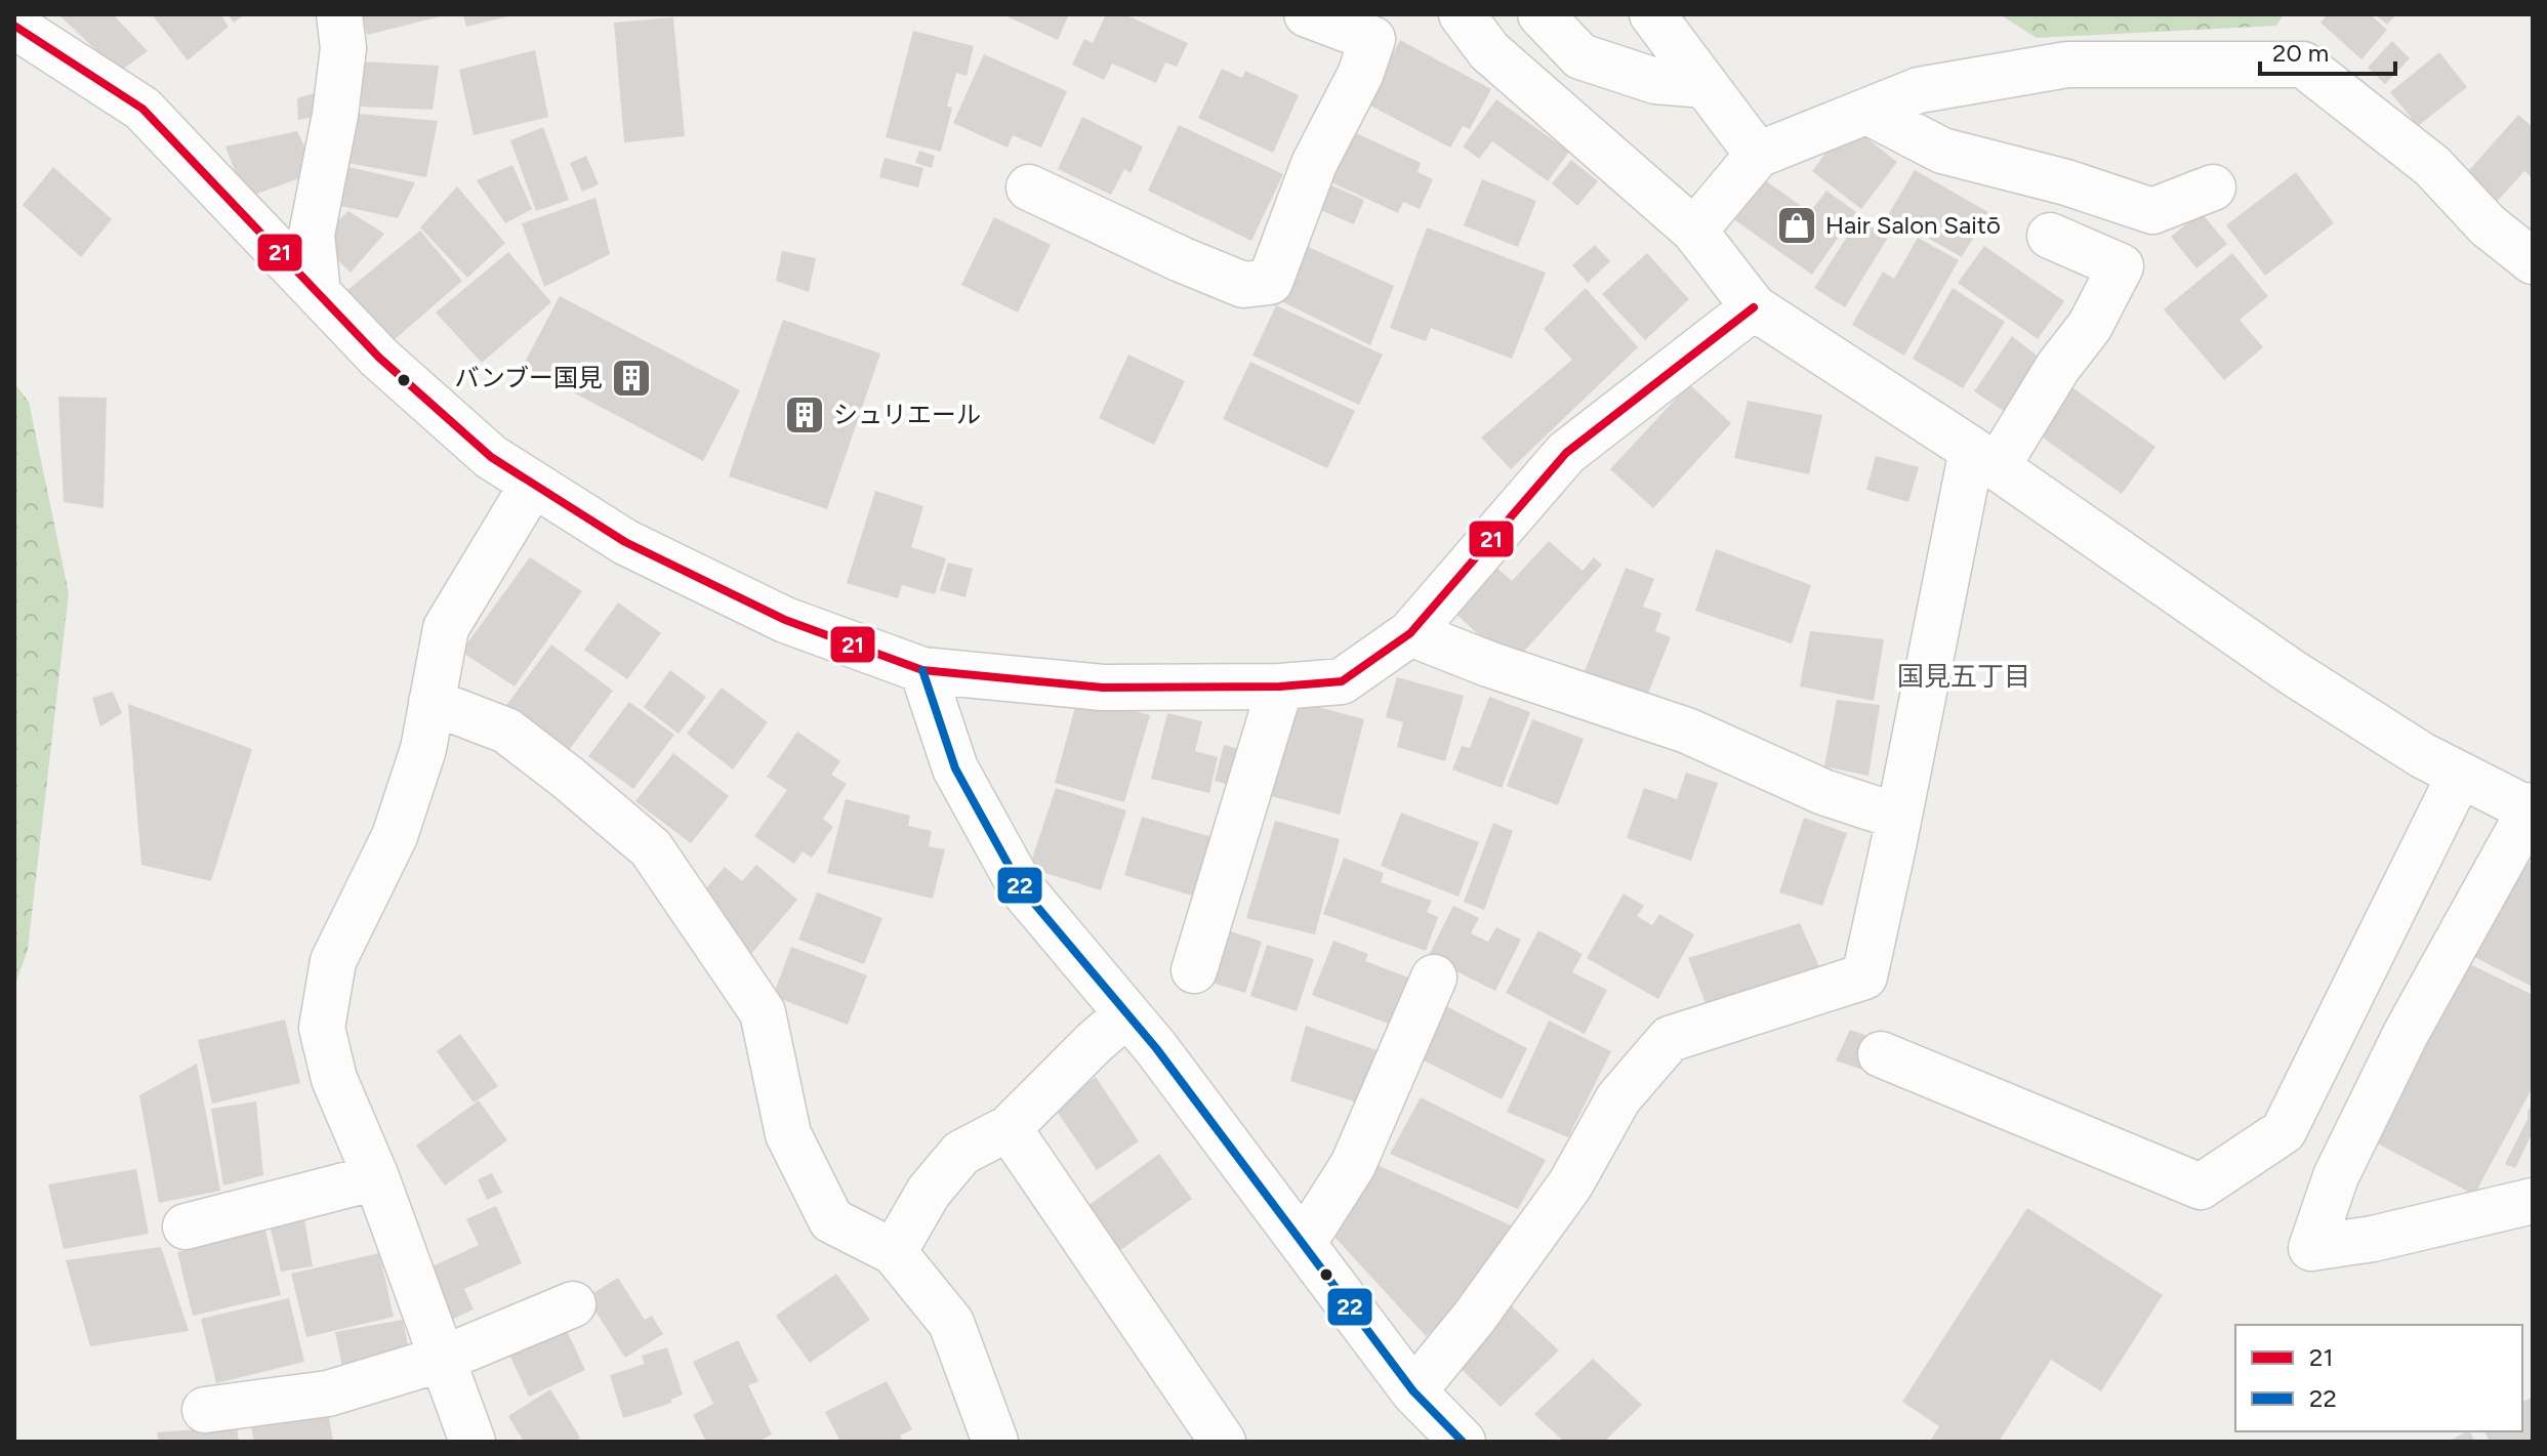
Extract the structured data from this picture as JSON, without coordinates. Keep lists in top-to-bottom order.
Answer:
{
  "districts": ["国見五丁目"],
  "places": {
    "shop": ["Hair Salon Saitō"],
    "building": ["バンブー国見", "シュリエール"]
  },
  "lines": ["transit line 21", "transit line 22"],
  "legend": ["21", "22"],
  "scale_bar": "20 m"
}
